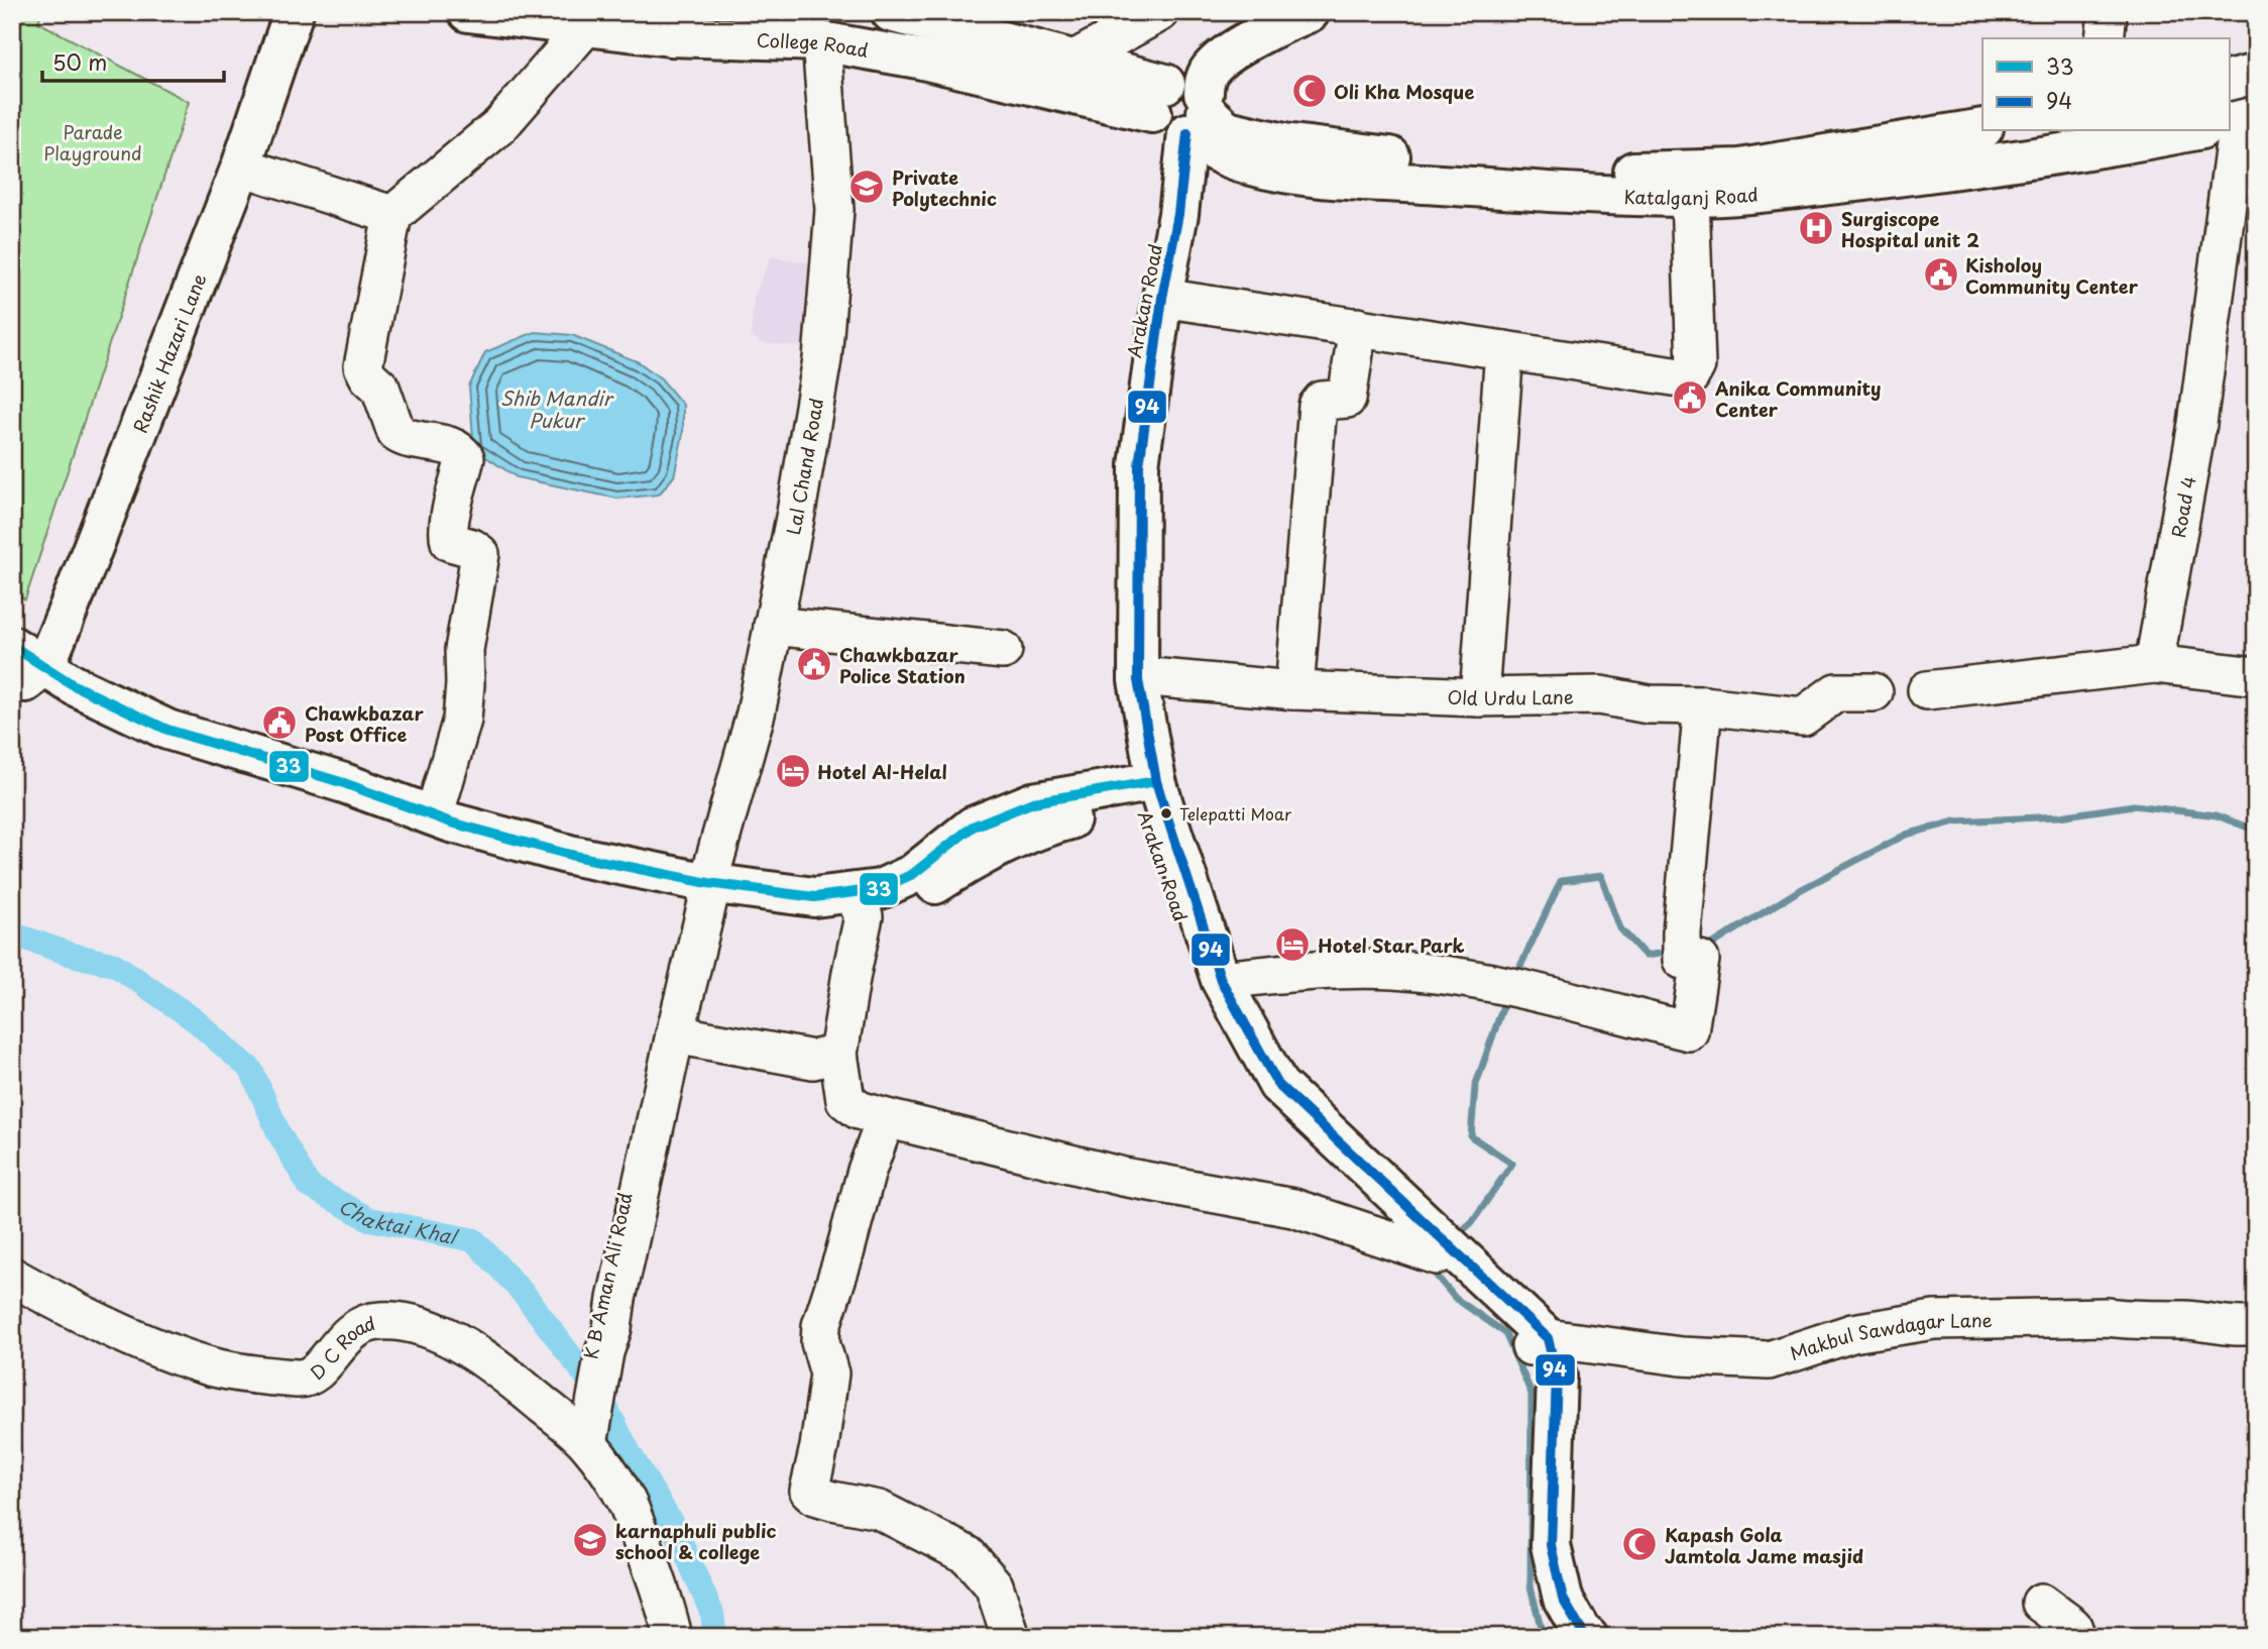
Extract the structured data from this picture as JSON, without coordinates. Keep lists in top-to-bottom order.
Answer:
{
  "streets": {
    "main road": [
      "College Road",
      "Katalganj Road",
      "Arakan Road",
      "Rashik Hazari Lane"
    ],
    "street": [
      "Lal Chand Road",
      "Road 4",
      "Old Urdu Lane",
      "K B Aman Ali Road",
      "Makbul Sawdagar Lane",
      "D C Road"
    ]
  },
  "crossings": [
    ["College Road", "Katalganj Road"],
    ["College Road", "Arakan Road"],
    ["College Road", "Lal Chand Road"],
    ["Katalganj Road", "Arakan Road"],
    ["Arakan Road", "Old Urdu Lane"],
    ["Arakan Road", "Makbul Sawdagar Lane"],
    ["Lal Chand Road", "K B Aman Ali Road"],
    ["K B Aman Ali Road", "D C Road"]
  ],
  "water": ["Shib Mandir Pukur", "Chaktai Khal"],
  "parks": ["Parade Playground"],
  "places": {
    "mosque": ["Oli Kha Mosque", "Kapash Gola Jamtola Jame masjid"],
    "school or university": ["Private Polytechnic", "karnaphuli public school & college"],
    "hospital": ["Surgiscope Hospital unit 2"],
    "public building": [
      "Kisholoy Community Center",
      "Anika Community Center",
      "Chawkbazar Police Station",
      "Chawkbazar Post Office"
    ],
    "hotel": ["Hotel Al-Helal", "Hotel Star Park"],
    "other": ["Telepatti Moar"]
  },
  "lines": ["transit line 94", "transit line 33"],
  "legend": ["33", "94"],
  "scale_bar": "50 m"
}
